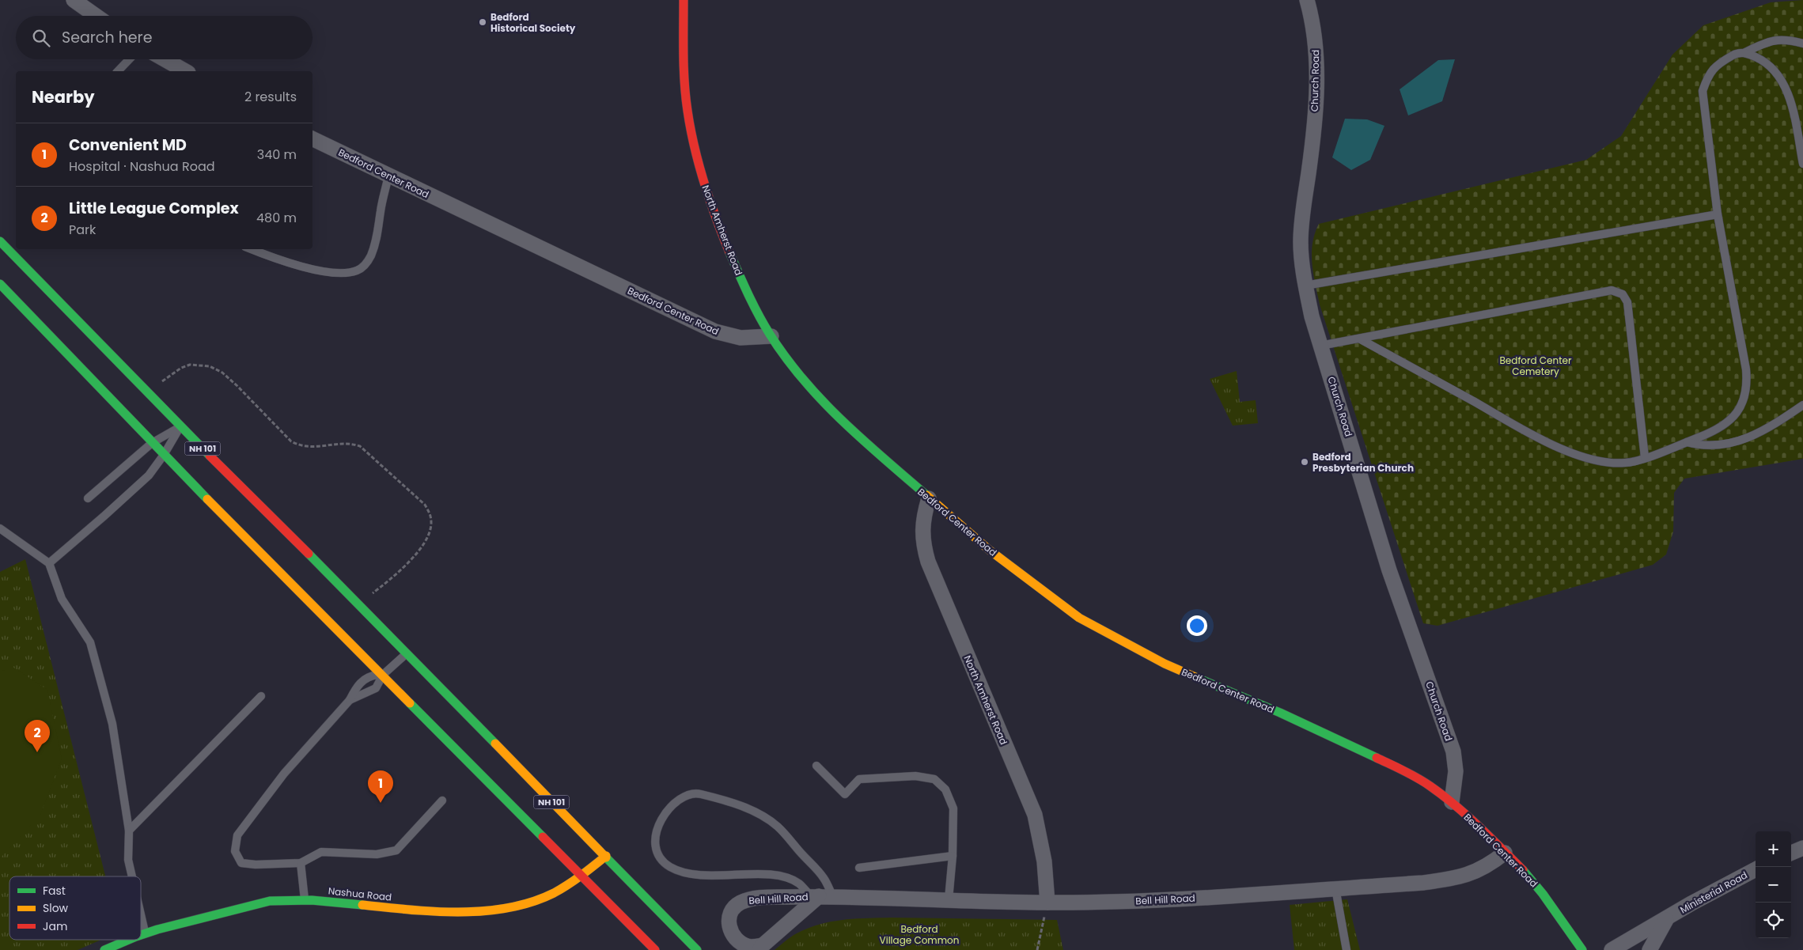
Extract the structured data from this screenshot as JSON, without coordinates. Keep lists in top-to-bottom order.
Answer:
{
  "streets": {
    "main road": [
      "Bedford Center Road",
      "North Amherst Road",
      "NH 101",
      "Nashua Road"
    ],
    "street": ["Church Road", "Ministerial Road", "Bell Hill Road"]
  },
  "crossings": [
    ["Church Road", "Bedford Center Road"],
    ["Bedford Center Road", "North Amherst Road"],
    ["Bedford Center Road", "Bell Hill Road"],
    ["North Amherst Road", "Bell Hill Road"],
    ["NH 101", "Nashua Road"]
  ],
  "parks": ["Bedford Center Cemetery", "Bedford Village Common"],
  "places": ["Bedford Historical Society", "Bedford Presbyterian Church"],
  "legend": ["Fast", "Slow", "Jam"],
  "page": {
    "search": "Search here",
    "heading": ["Nearby", "2 results"],
    "list": [
      {
        "mark": "1",
        "name": "Convenient MD",
        "note": "Hospital · Nashua Road",
        "value": "340 m"
      },
      {
        "mark": "2",
        "name": "Little League Complex",
        "note": "Park",
        "value": "480 m"
      }
    ],
    "pins": ["2", "1"],
    "map_buttons": ["+", "−"]
  }
}
